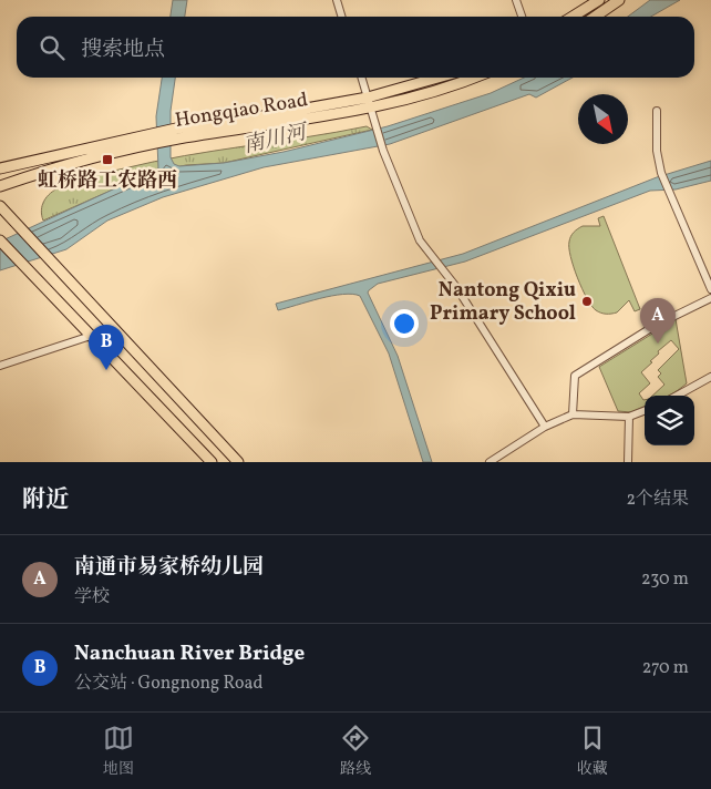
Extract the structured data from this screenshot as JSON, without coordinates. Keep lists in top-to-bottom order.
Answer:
{
  "streets": {
    "main road": ["Hongqiao Road"]
  },
  "water": ["南川河"],
  "places": {
    "transit": ["虹桥路工农路西"],
    "other": ["Nantong Qixiu Primary School"]
  },
  "north": "bottom right",
  "page": {
    "search": "搜索地点",
    "pins": ["A", "B"],
    "heading": ["附近", "2个结果"],
    "list": [
      {
        "mark": "A",
        "name": "南通市易家桥幼儿园",
        "note": "学校",
        "value": "230 m"
      },
      {
        "mark": "B",
        "name": "Nanchuan River Bridge",
        "note": "公交站 · Gongnong Road",
        "value": "270 m"
      }
    ],
    "nav": ["地图", "路线", "收藏"]
  }
}
